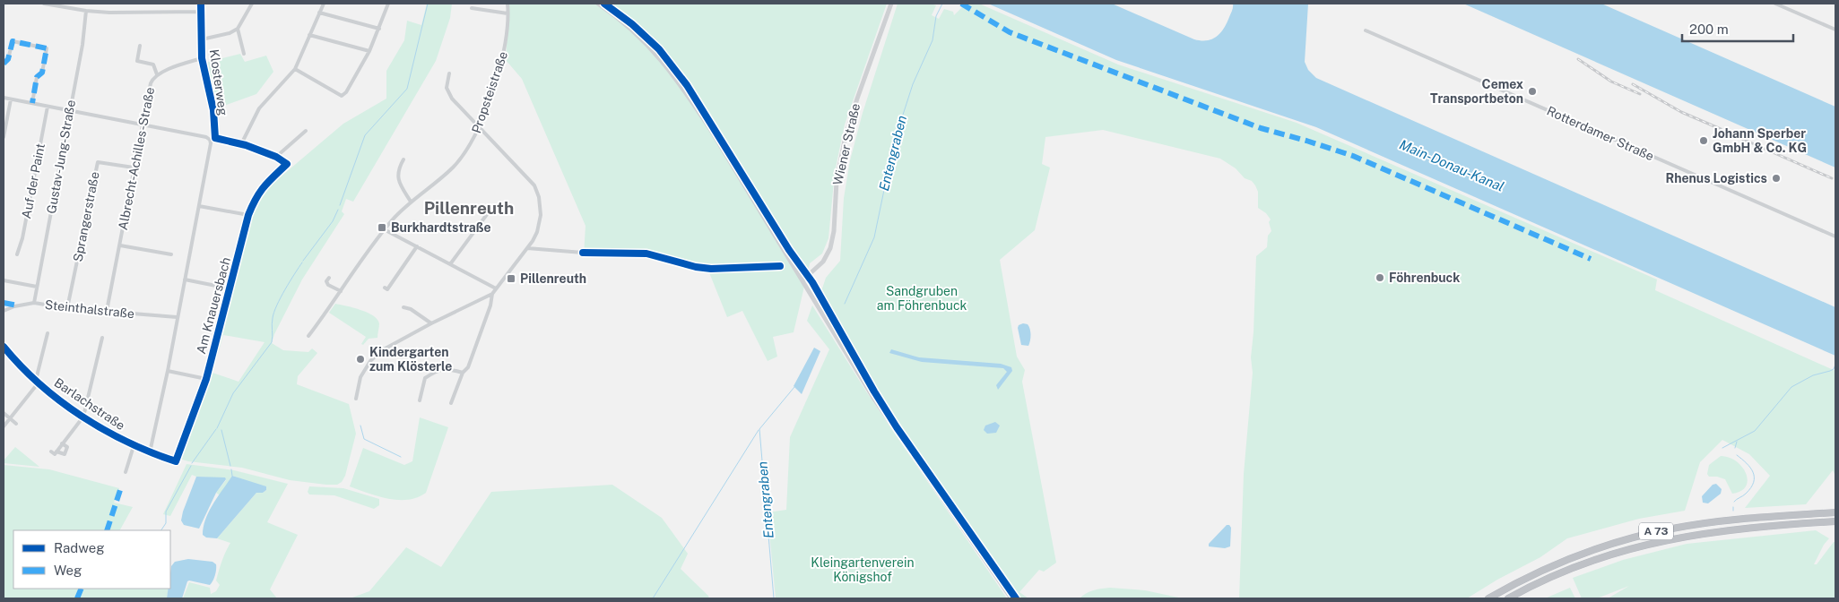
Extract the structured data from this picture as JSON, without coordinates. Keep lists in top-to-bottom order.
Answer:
{
  "streets": {
    "highway": ["A 73"],
    "main road": ["Wiener Straße"],
    "street": [
      "Klosterweg",
      "Propsteistraße",
      "Rotterdamer Straße",
      "Gustav-Jung-Straße",
      "Albrecht-Achilles-Straße",
      "Auf der Paint",
      "Sprangerstraße",
      "Am Knauersbach",
      "Steinthalstraße",
      "Barlachstraße"
    ]
  },
  "crossings": [
    ["Klosterweg", "Albrecht-Achilles-Straße"],
    ["Gustav-Jung-Straße", "Steinthalstraße"],
    ["Albrecht-Achilles-Straße", "Sprangerstraße"],
    ["Albrecht-Achilles-Straße", "Steinthalstraße"],
    ["Sprangerstraße", "Steinthalstraße"],
    ["Am Knauersbach", "Barlachstraße"]
  ],
  "districts": ["Pillenreuth"],
  "water": ["Entengraben", "Main-Donau-Kanal"],
  "parks": ["Sandgruben am Föhrenbuck", "Kleingartenverein Königshof"],
  "places": {
    "other": [
      "Cemex Transportbeton",
      "Johann Sperber GmbH & Co. KG",
      "Rhenus Logistics",
      "Föhrenbuck",
      "Kindergarten zum Klösterle"
    ],
    "transit": ["Burkhardtstraße", "Pillenreuth"]
  },
  "legend": ["Radweg", "Weg"],
  "scale_bar": "200 m"
}
